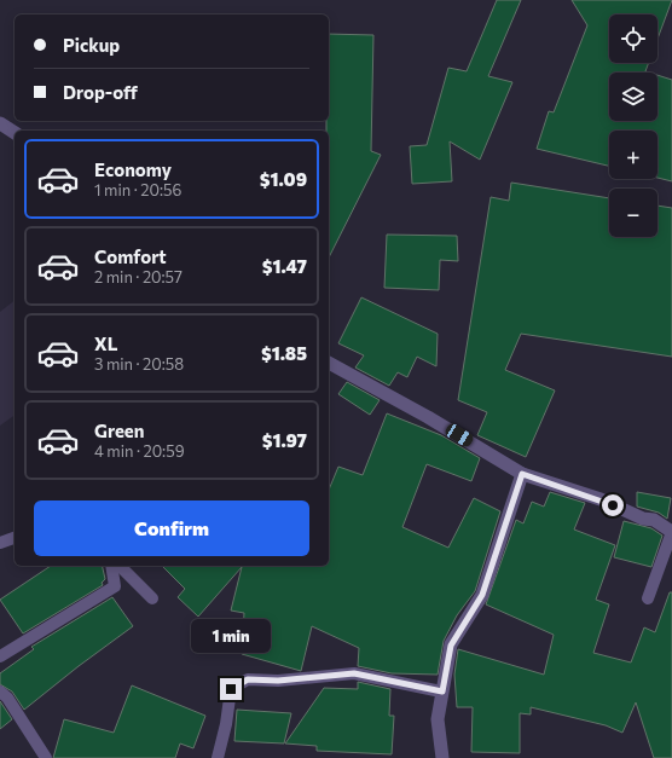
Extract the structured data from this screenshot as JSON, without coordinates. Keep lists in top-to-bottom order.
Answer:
{
  "page": {
    "map_buttons": ["+", "−"],
    "banner": ["Pickup", "Drop-off"],
    "list": [
      {
        "name": "Economy",
        "note": "1 min · 20:56",
        "value": "$1.09"
      },
      {
        "name": "Comfort",
        "note": "2 min · 20:57",
        "value": "$1.47"
      },
      {
        "name": "XL",
        "note": "3 min · 20:58",
        "value": "$1.85"
      },
      {
        "name": "Green",
        "note": "4 min · 20:59",
        "value": "$1.97"
      }
    ],
    "buttons": "Confirm",
    "bubble": "1 min"
  }
}
